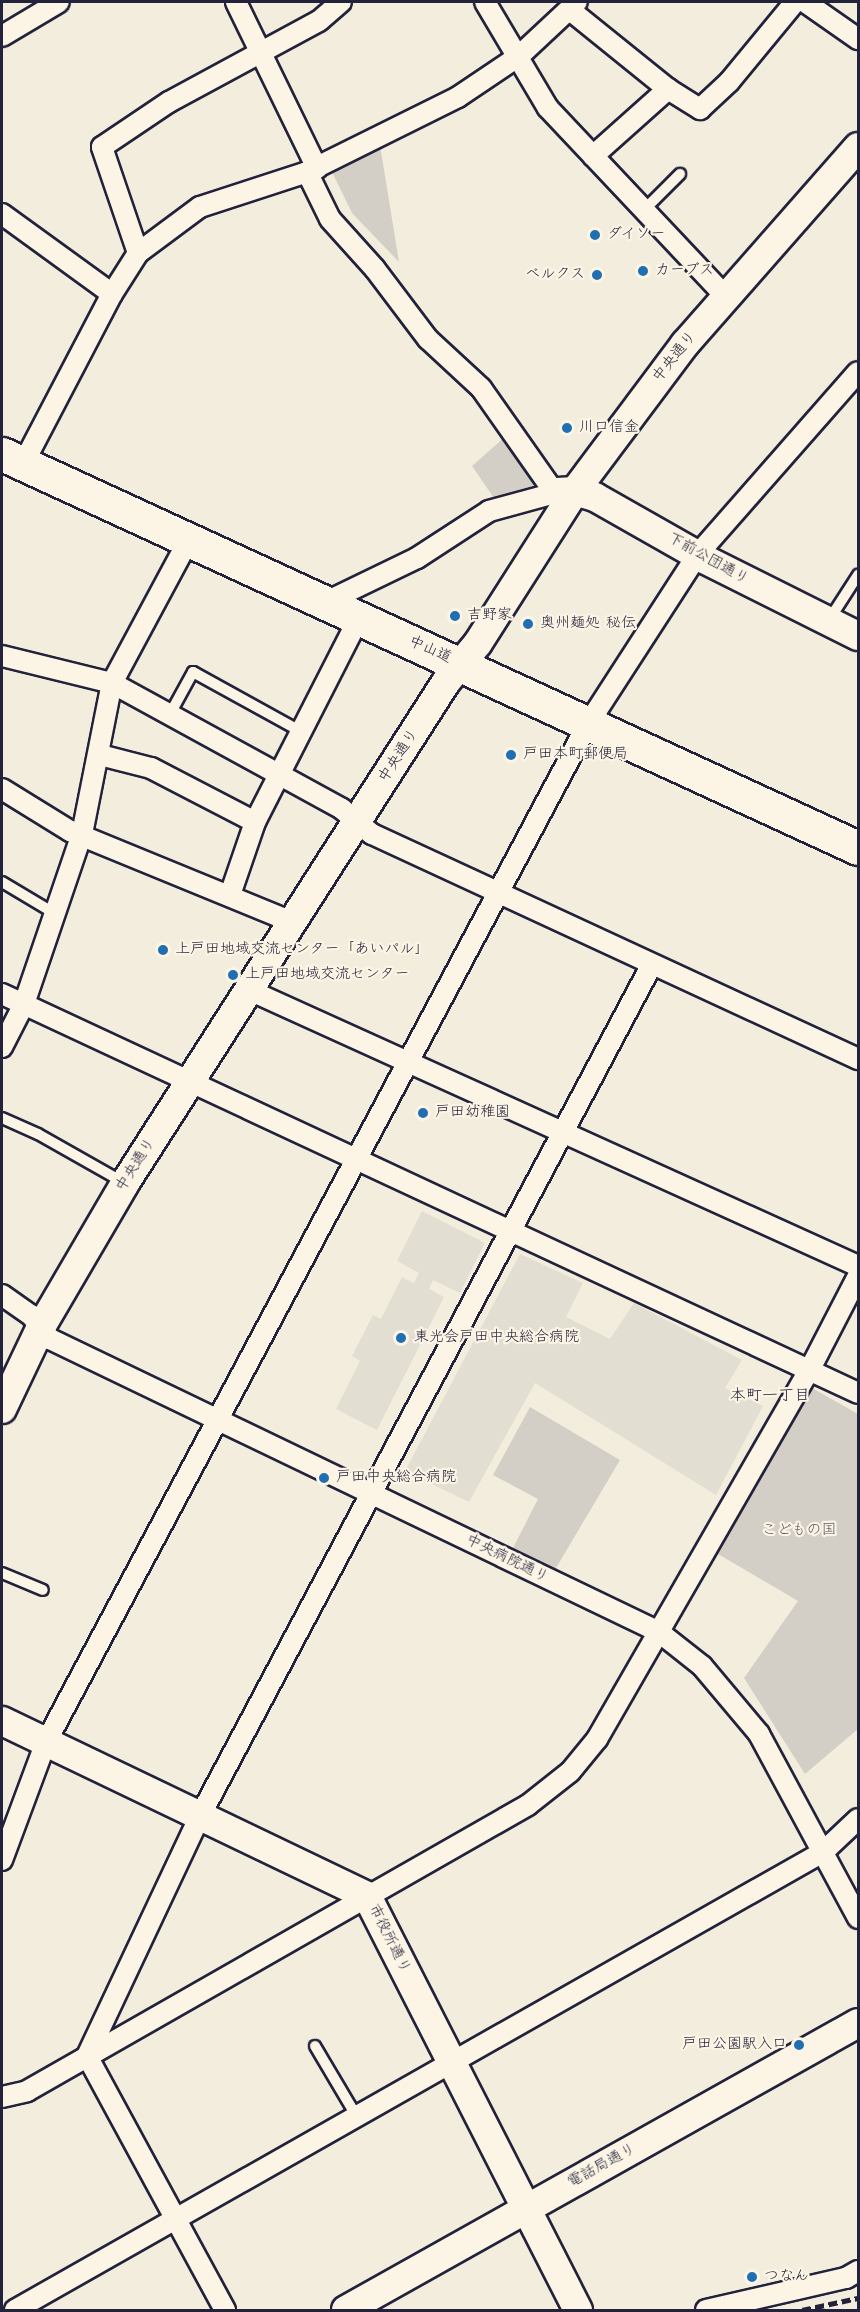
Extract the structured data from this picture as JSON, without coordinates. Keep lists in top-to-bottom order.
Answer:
{
  "streets": {
    "highway": ["中山道"],
    "street": [
      "中央通り",
      "下前公団通り",
      "中央病院通り",
      "市役所通り",
      "電話局通り"
    ]
  },
  "crossings": [
    ["中央通り", "下前公団通り"],
    ["中央通り", "中山道"],
    ["中央通り", "中央病院通り"],
    ["市役所通り", "電話局通り"]
  ],
  "districts": ["本町一丁目"],
  "parks": ["こどもの国"],
  "places": [
    "ダイソー",
    "カーブス",
    "ベルクス",
    "川口信金",
    "吉野家",
    "奥州麺処 秘伝",
    "戸田本町郵便局",
    "上戸田地域交流センター「あいパル」",
    "上戸田地域交流センター",
    "戸田幼稚園",
    "東光会戸田中央総合病院",
    "戸田中央総合病院",
    "戸田公園駅入口",
    "つなん"
  ]
}
